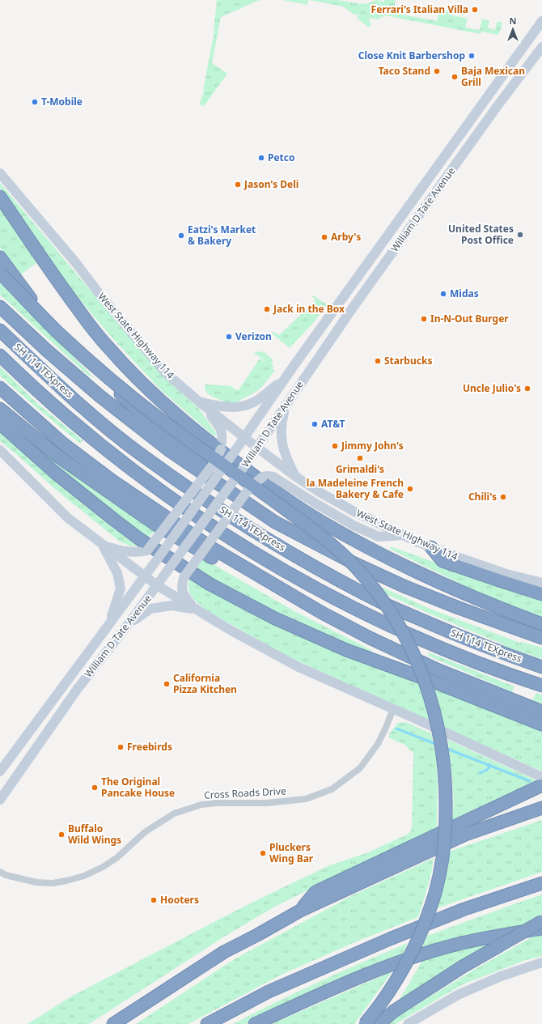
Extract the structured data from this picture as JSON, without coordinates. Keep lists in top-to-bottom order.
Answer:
{
  "streets": {
    "highway": ["SH 114 TEXpress"],
    "main road": ["William D Tate Avenue", "West State Highway 114"],
    "street": ["Cross Roads Drive"]
  },
  "crossings": [
    ["William D Tate Avenue", "West State Highway 114"]
  ],
  "places": [
    "Ferrari's Italian Villa",
    "Close Knit Barbershop",
    "Taco Stand",
    "Baja Mexican Grill",
    "T-Mobile",
    "Petco",
    "Jason's Deli",
    "United States Post Office",
    "Eatzi's Market & Bakery",
    "Arby's",
    "Midas",
    "Jack in the Box",
    "In-N-Out Burger",
    "Verizon",
    "Starbucks",
    "Uncle Julio's",
    "AT&T",
    "Jimmy John's",
    "Grimaldi's",
    "la Madeleine French Bakery & Cafe",
    "Chili's",
    "California Pizza Kitchen",
    "Freebirds",
    "The Original Pancake House",
    "Buffalo Wild Wings",
    "Pluckers Wing Bar",
    "Hooters"
  ],
  "north": "top"
}
